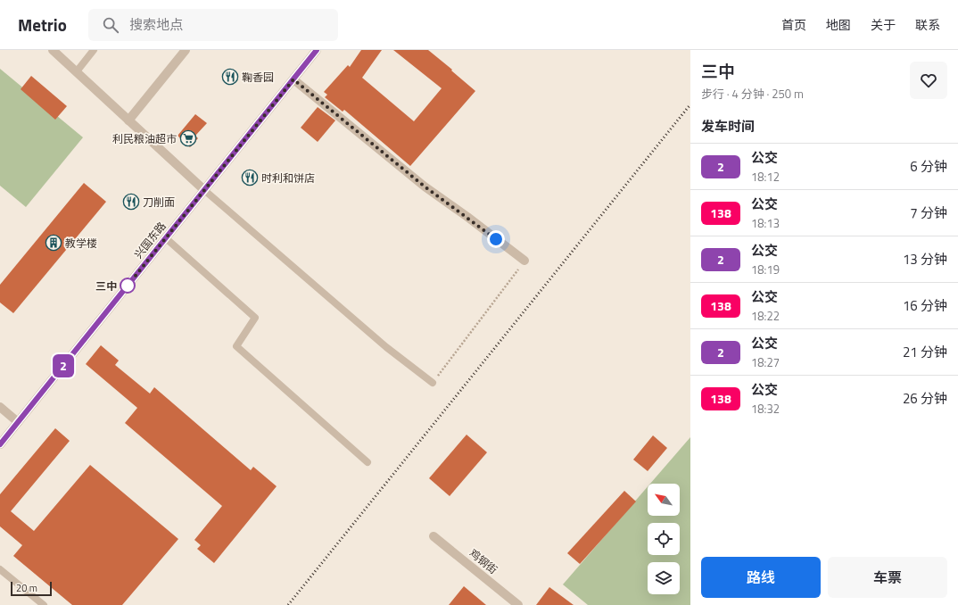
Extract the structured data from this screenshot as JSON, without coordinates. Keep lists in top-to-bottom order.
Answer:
{
  "streets": {
    "street": ["兴国东路", "鸡钢街"]
  },
  "places": {
    "restaurant": ["鞠香园", "时利和饼店", "刀削面"],
    "supermarket": ["利民粮油超市"],
    "building": ["教学楼"],
    "other": ["三中"]
  },
  "lines": ["bus line 2"],
  "scale_bar": "20 m",
  "north": "top left",
  "page": {
    "header": "Metrio",
    "search": "搜索地点",
    "nav": [
      "首页",
      "地图",
      "关于",
      "联系"
    ],
    "on_map": "2",
    "heading": [
      ["三中", "步行 · 4 分钟 · 250 m"],
      "发车时间"
    ],
    "list": [
      {
        "mark": "2",
        "name": "公交",
        "note": "18:12",
        "value": "6 分钟"
      },
      {
        "mark": "138",
        "name": "公交",
        "note": "18:13",
        "value": "7 分钟"
      },
      {
        "mark": "2",
        "name": "公交",
        "note": "18:19",
        "value": "13 分钟"
      },
      {
        "mark": "138",
        "name": "公交",
        "note": "18:22",
        "value": "16 分钟"
      },
      {
        "mark": "2",
        "name": "公交",
        "note": "18:27",
        "value": "21 分钟"
      },
      {
        "mark": "138",
        "name": "公交",
        "note": "18:32",
        "value": "26 分钟"
      }
    ],
    "buttons": ["路线", "车票"],
    "scale": "20 m"
  }
}
